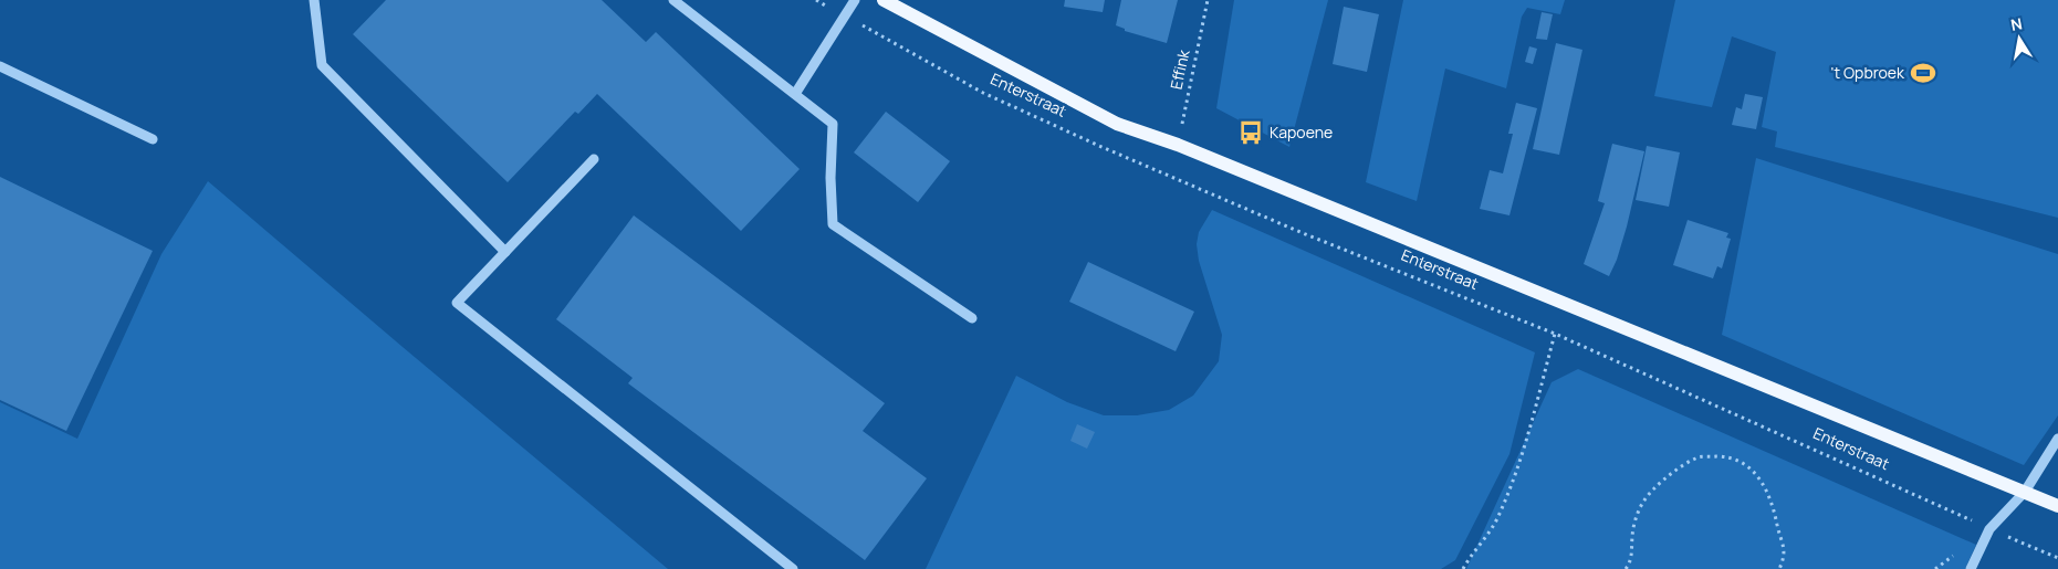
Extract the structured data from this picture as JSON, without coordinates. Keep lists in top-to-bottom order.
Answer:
{
  "streets": {
    "main road": ["Enterstraat"],
    "path": ["Effink"]
  },
  "crossings": [
    ["Effink", "Enterstraat"]
  ],
  "places": {
    "sports": ["'t Opbroek"],
    "bus stop": ["Kapoene"]
  },
  "north": "top"
}
